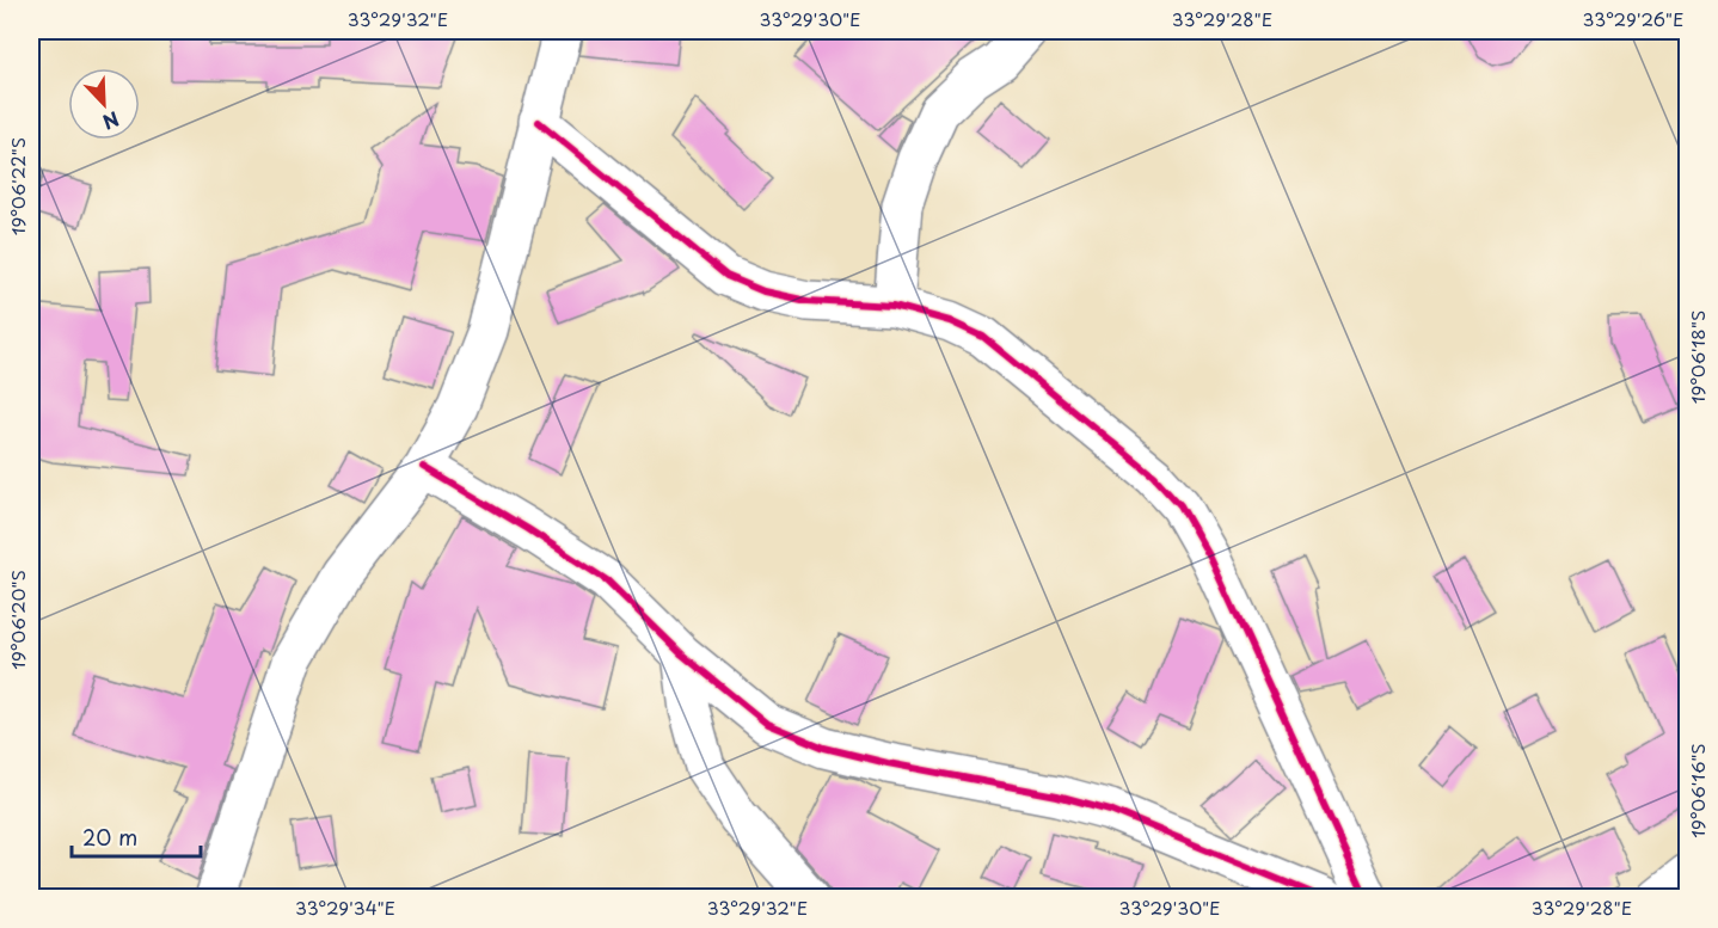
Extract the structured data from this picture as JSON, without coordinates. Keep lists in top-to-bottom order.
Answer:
{
  "scale_bar": "20 m",
  "north": "bottom right",
  "coordinates": [
    "33°29'32\"E",
    "33°29'30\"E",
    "33°29'28\"E",
    "33°29'26\"E",
    "19°06'22\"S",
    "19°06'18\"S",
    "19°06'20\"S",
    "19°06'16\"S",
    "33°29'34\"E"
  ]
}
